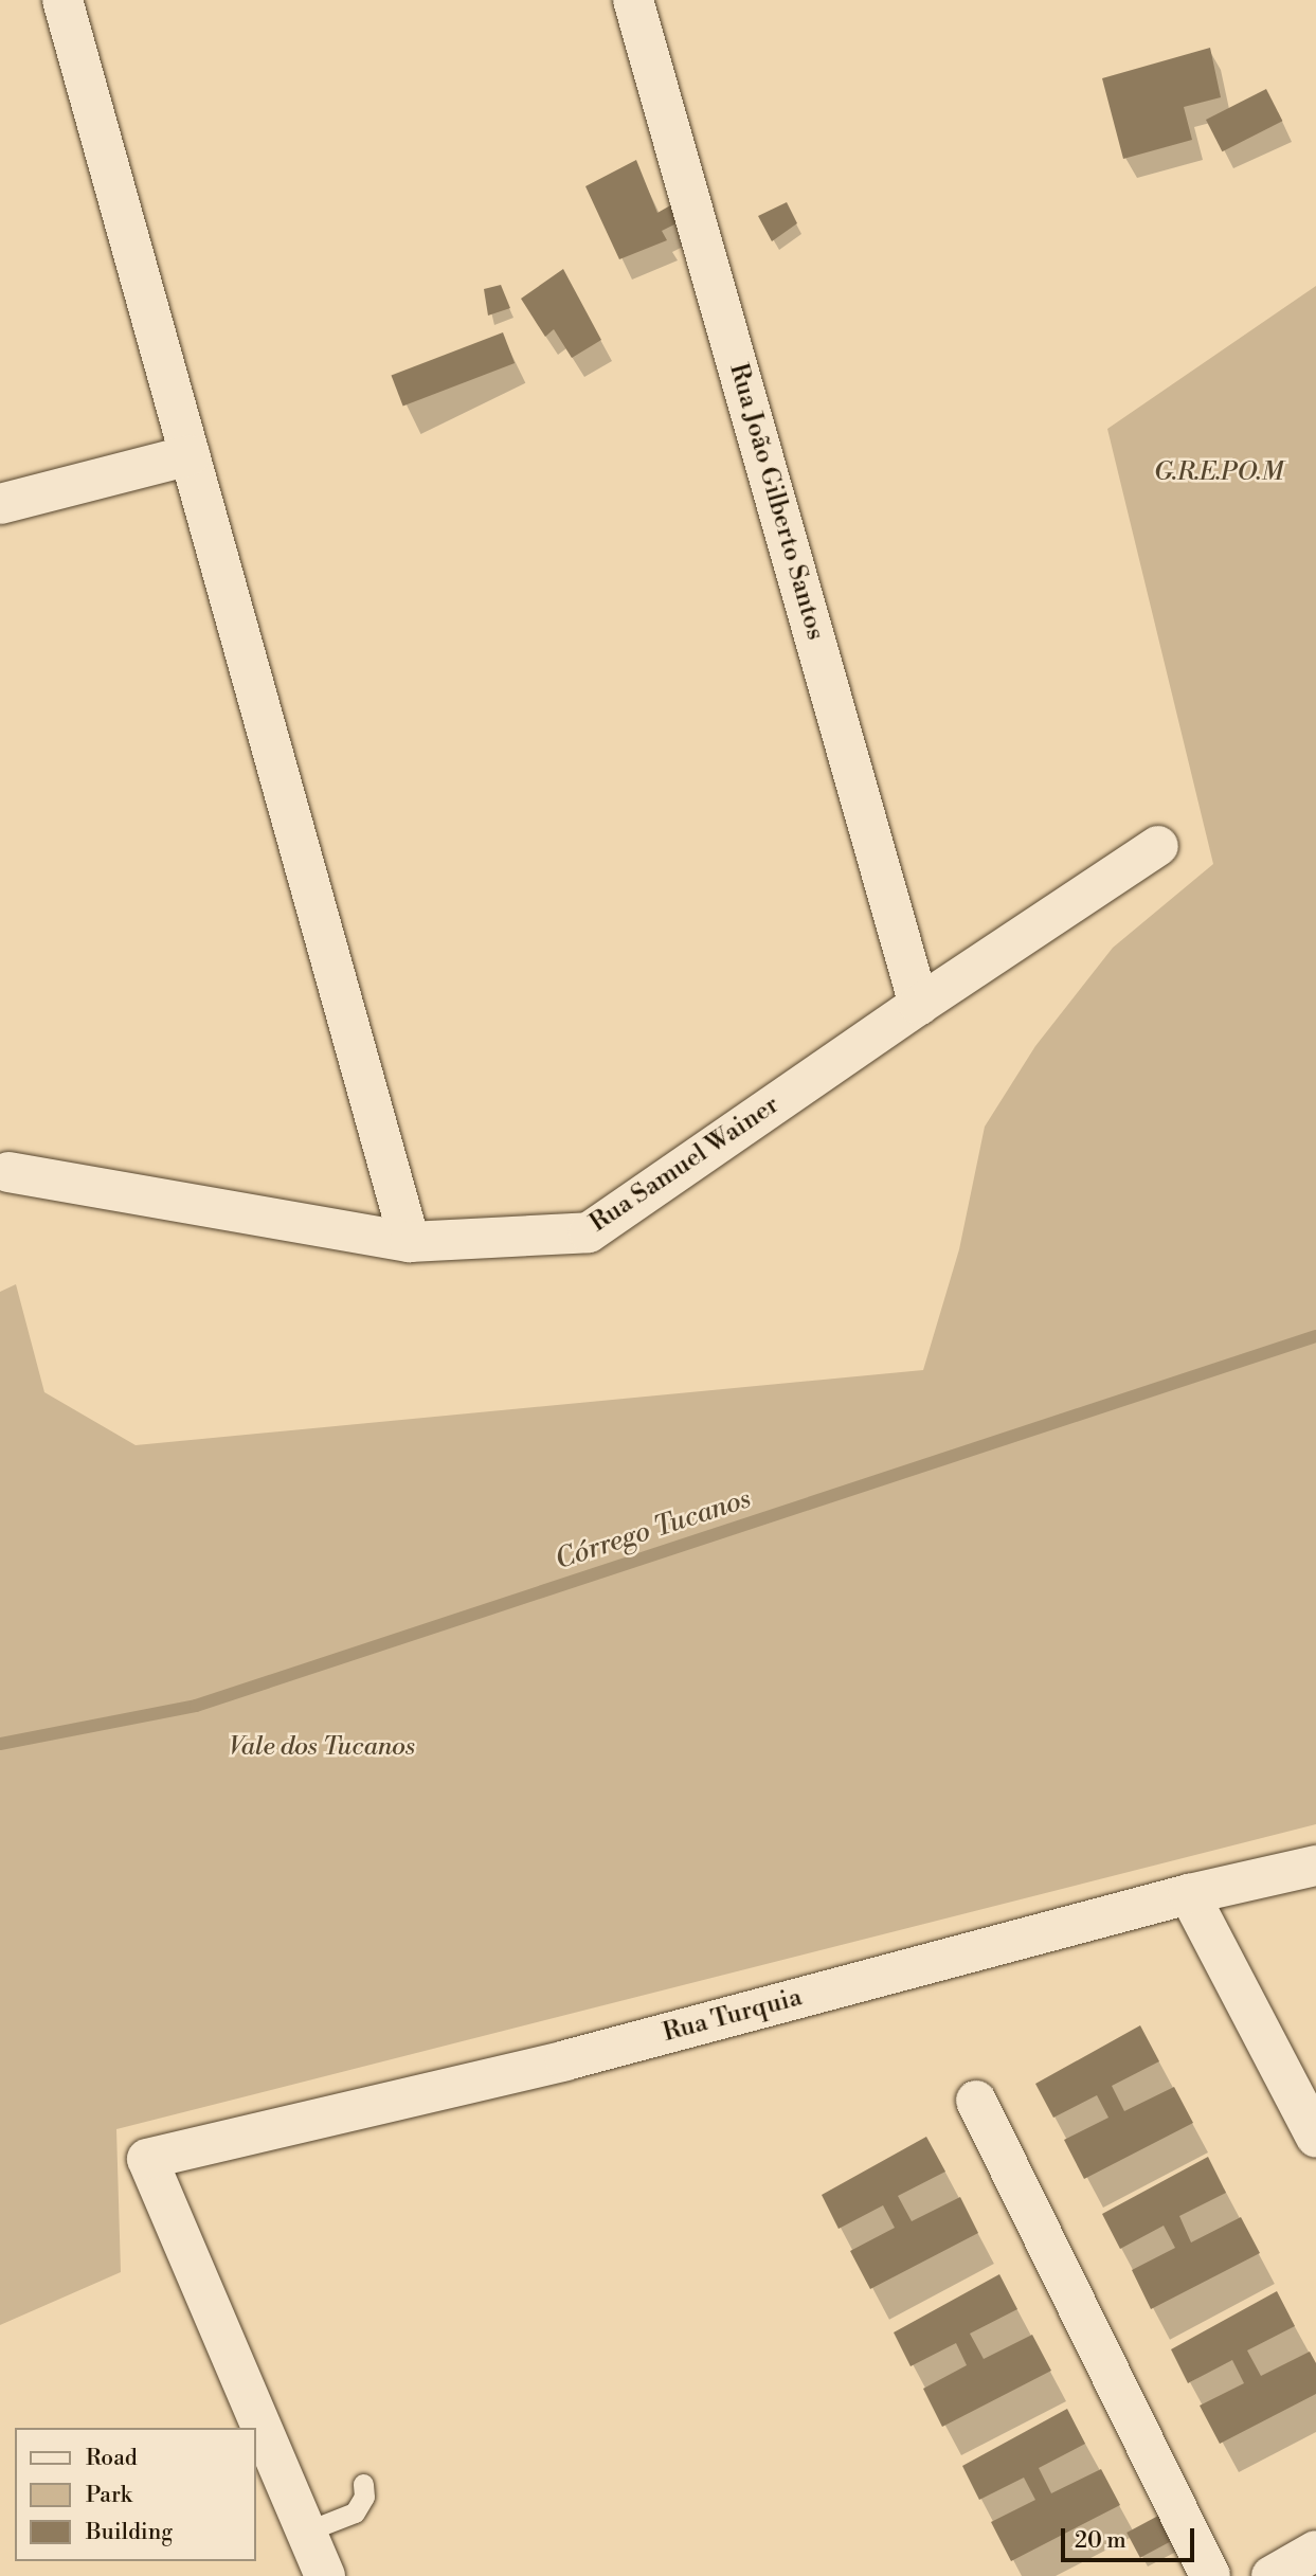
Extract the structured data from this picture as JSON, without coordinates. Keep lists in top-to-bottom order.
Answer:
{
  "streets": {
    "street": ["Rua João Gilberto Santos", "Rua Samuel Wainer", "Rua Turquia"]
  },
  "crossings": [
    ["Rua João Gilberto Santos", "Rua Samuel Wainer"]
  ],
  "water": ["Córrego Tucanos"],
  "parks": ["G.R.E.PO.M", "Vale dos Tucanos"],
  "legend": ["Road", "Park", "Building"],
  "scale_bar": "20 m"
}
